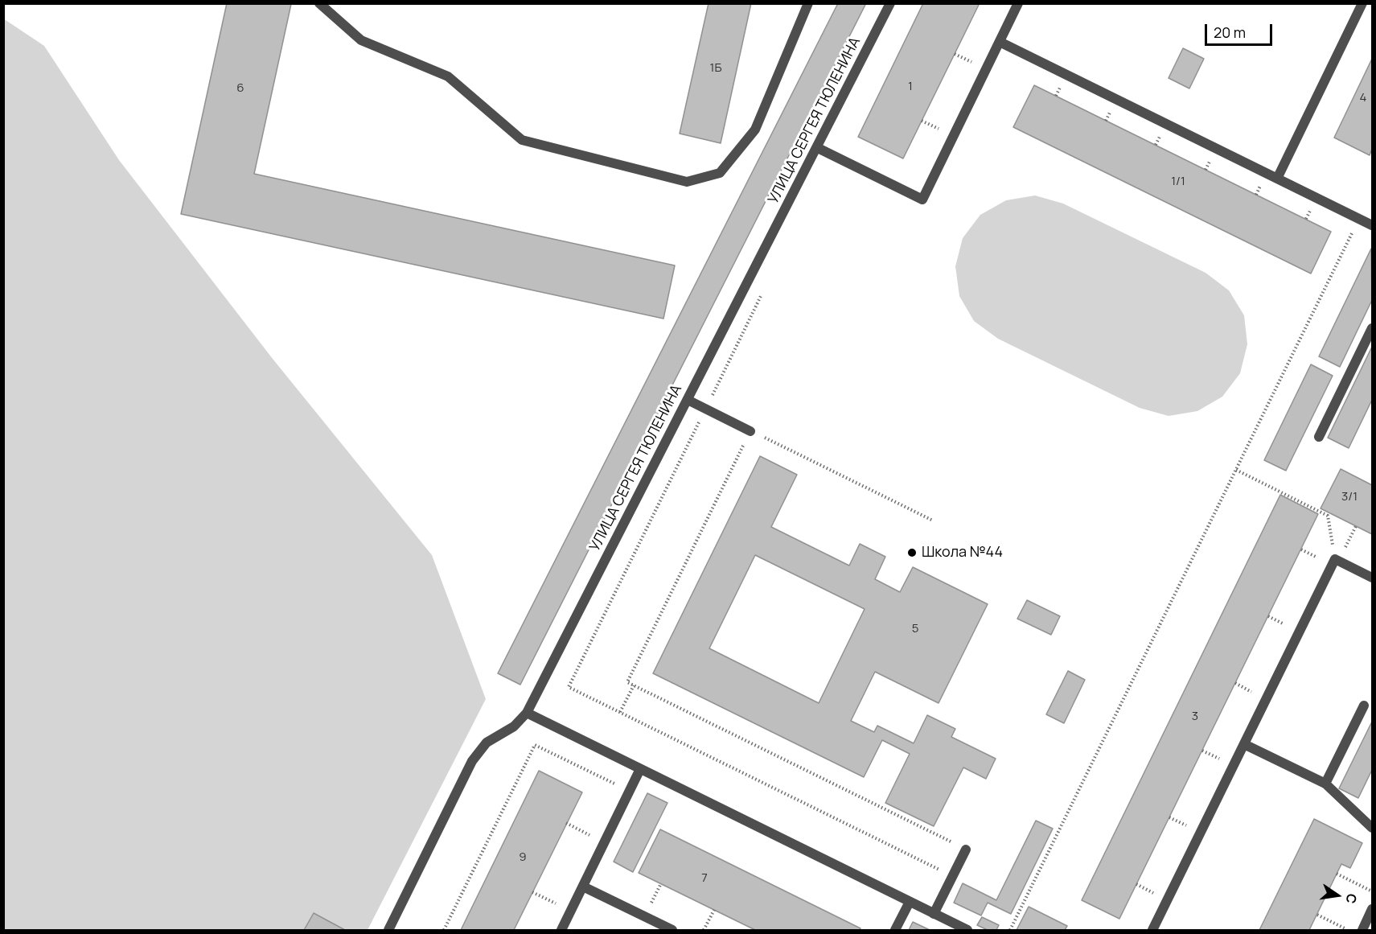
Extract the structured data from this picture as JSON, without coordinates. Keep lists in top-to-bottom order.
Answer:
{
  "streets": {
    "street": ["УЛИЦА СЕРГЕЯ ТЮЛЕНИНА"]
  },
  "places": ["Школа №44"],
  "house_numbers": [
    "1Б",
    "1",
    "6",
    "4",
    "1/1",
    "3/1",
    "5",
    "3",
    "9",
    "7"
  ],
  "scale_bar": "20 m",
  "north": "right"
}
